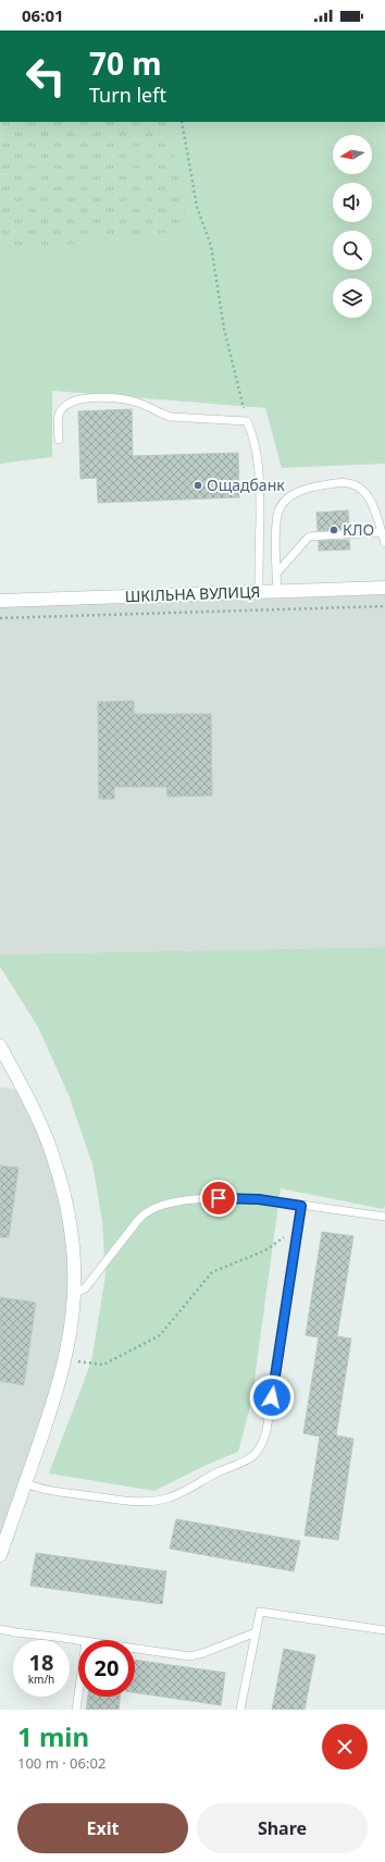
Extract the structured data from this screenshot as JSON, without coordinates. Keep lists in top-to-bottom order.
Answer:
{
  "streets": {
    "street": ["ШКІЛЬНА ВУЛИЦЯ"]
  },
  "places": ["Ощадбанк", "КЛО"],
  "north": "left",
  "page": {
    "status": "06:01",
    "turn": ["70 m", "Turn left"],
    "speed": "18 km/h",
    "limit": "20",
    "heading": ["1 min", "100 m · 06:02"],
    "buttons": ["Exit", "Share"]
  }
}
